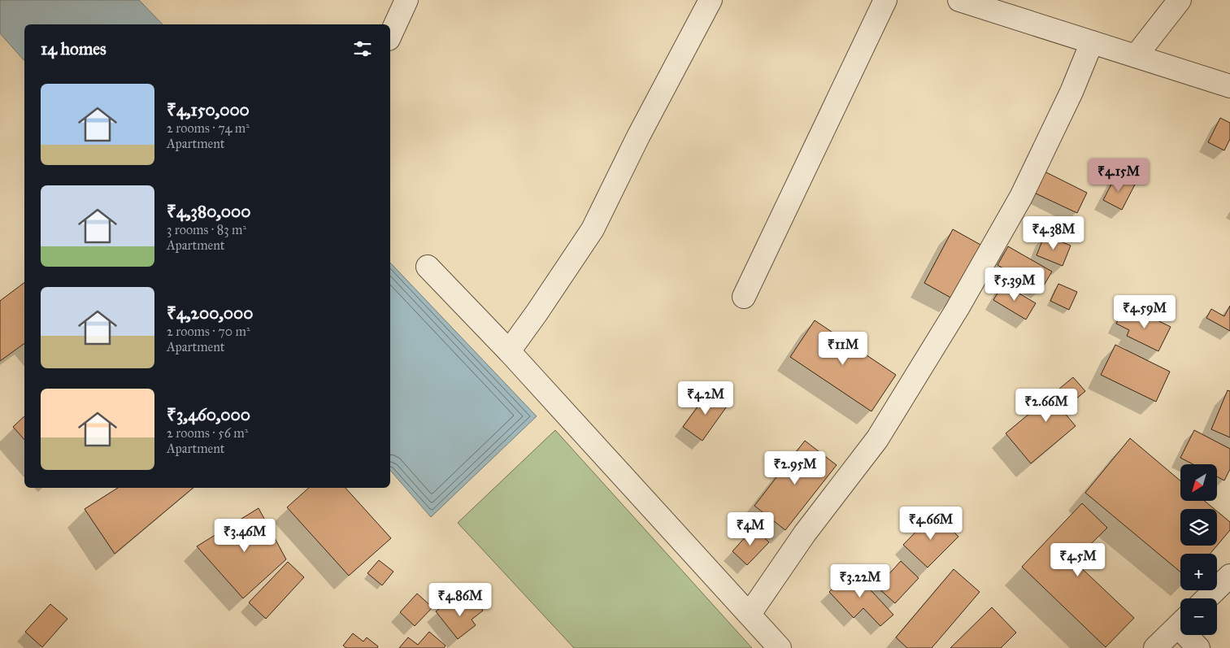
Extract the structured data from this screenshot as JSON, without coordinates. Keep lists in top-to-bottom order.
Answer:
{
  "north": "bottom left",
  "page": {
    "heading": "14 homes",
    "list": [
      {
        "name": "₹4,150,000",
        "note": "2 rooms · 74 m² · Apartment"
      },
      {
        "name": "₹4,380,000",
        "note": "3 rooms · 83 m² · Apartment"
      },
      {
        "name": "₹4,200,000",
        "note": "2 rooms · 70 m² · Apartment"
      },
      {
        "name": "₹3,460,000",
        "note": "2 rooms · 56 m² · Apartment"
      }
    ],
    "price": [
      "₹4.15M",
      "₹4.38M",
      "₹5.39M",
      "₹4.59M",
      "₹11M",
      "₹4.2M",
      "₹2.66M",
      "₹2.95M",
      "₹4.66M",
      "₹4M",
      "₹3.46M",
      "₹4.5M",
      "₹3.22M",
      "₹4.86M"
    ],
    "map_buttons": ["+", "−"]
  }
}
